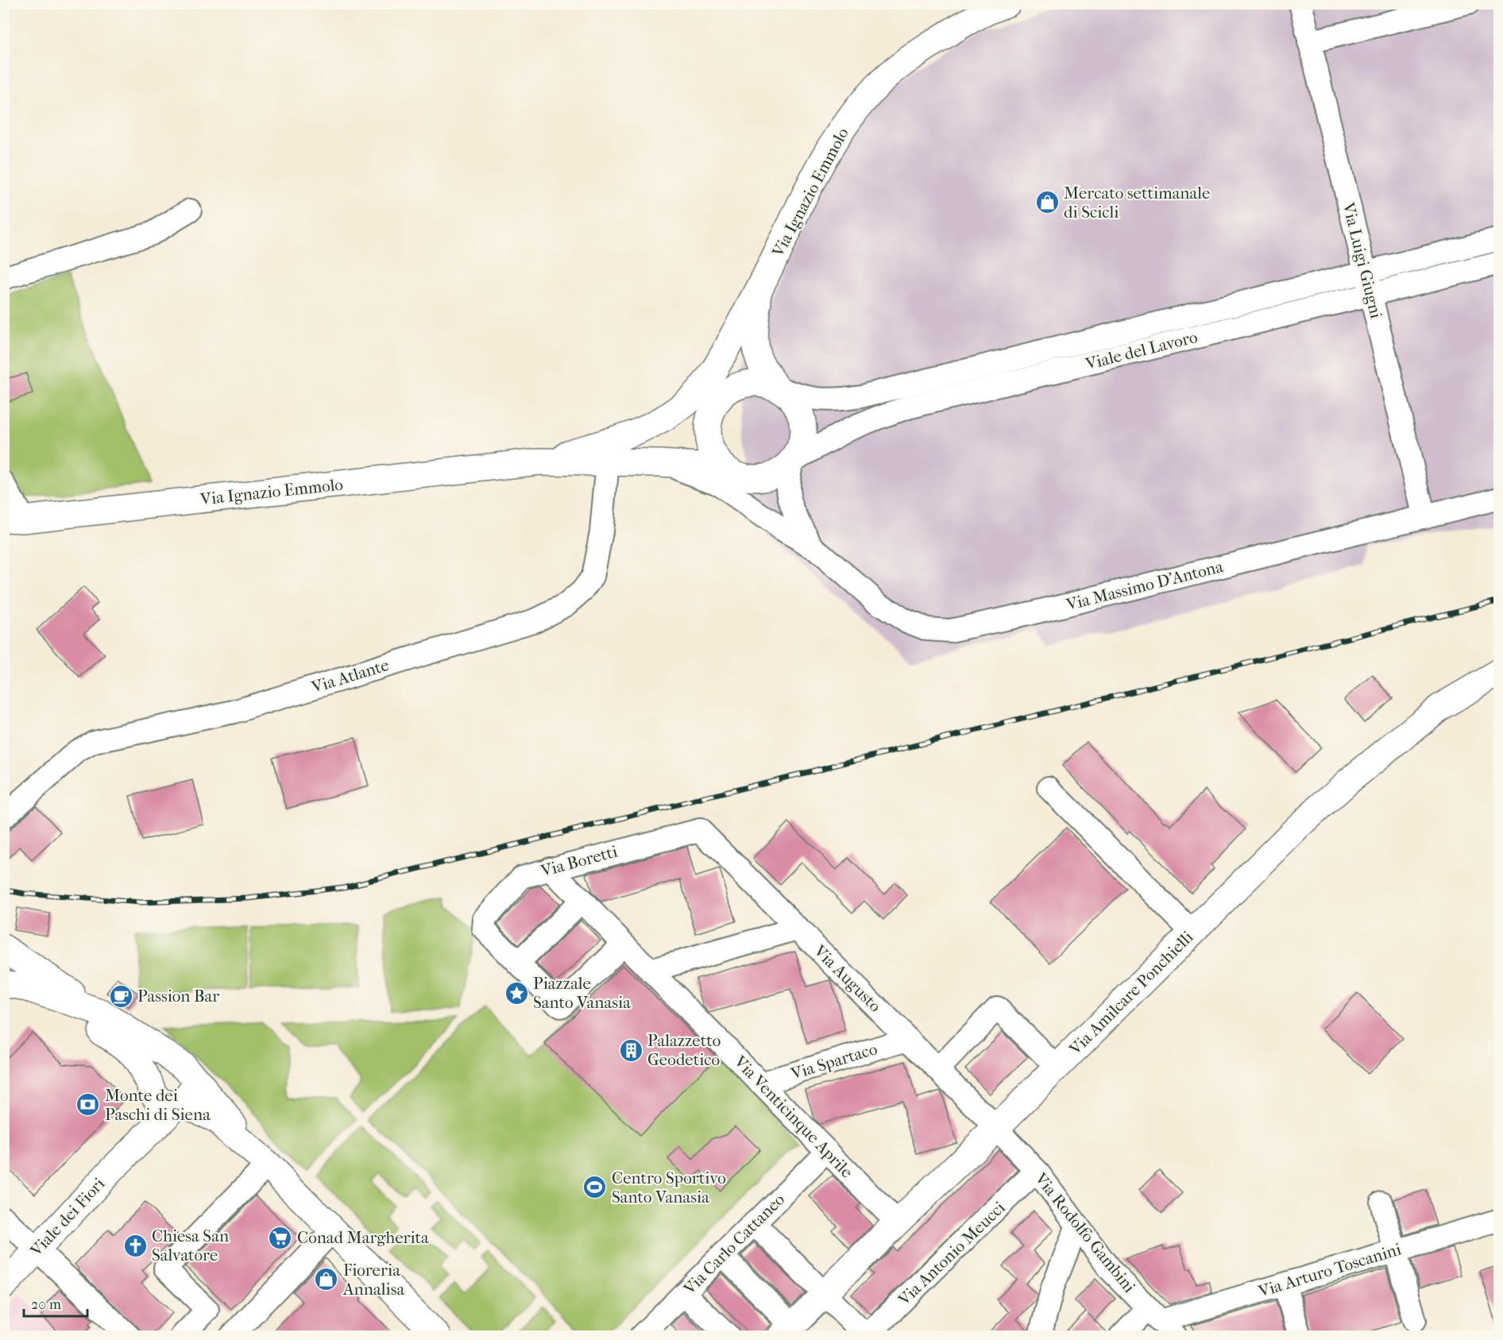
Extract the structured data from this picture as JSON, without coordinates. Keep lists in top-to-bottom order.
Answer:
{
  "streets": {
    "street": [
      "Via Ignazio Emmolo",
      "Via Luigi Giugni",
      "Viale del Lavoro",
      "Via Massimo D'Antona",
      "Via Atlante",
      "Via Boretti",
      "Via Augusto",
      "Via Amilcare Ponchielli",
      "Via Spartaco",
      "Via Venticinque Aprile",
      "Viale dei Fiori",
      "Via Rodolfo Gambini",
      "Via Carlo Cattaneo",
      "Via Antonio Meucci",
      "Via Arturo Toscanini"
    ]
  },
  "crossings": [
    ["Via Luigi Giugni", "Viale del Lavoro"],
    ["Via Luigi Giugni", "Via Massimo D'Antona"],
    ["Via Boretti", "Via Augusto"],
    ["Via Boretti", "Via Venticinque Aprile"],
    ["Via Augusto", "Via Amilcare Ponchielli"],
    ["Via Augusto", "Via Spartaco"],
    ["Via Augusto", "Via Rodolfo Gambini"],
    ["Via Amilcare Ponchielli", "Via Venticinque Aprile"],
    ["Via Amilcare Ponchielli", "Via Rodolfo Gambini"],
    ["Via Spartaco", "Via Venticinque Aprile"],
    ["Via Venticinque Aprile", "Via Carlo Cattaneo"],
    ["Via Rodolfo Gambini", "Via Antonio Meucci"],
    ["Via Rodolfo Gambini", "Via Arturo Toscanini"]
  ],
  "places": {
    "shop": ["Mercato settimanale di Scicli", "Fioreria Annalisa"],
    "place": ["Piazzale Santo Vanasia"],
    "cafe": ["Passion Bar"],
    "building": ["Palazzetto Geodetico"],
    "bank": ["Monte dei Paschi di Siena"],
    "sports": ["Centro Sportivo Santo Vanasia"],
    "supermarket": ["Conad Margherita"],
    "church": ["Chiesa San Salvatore"]
  },
  "scale_bar": "20 m"
}
